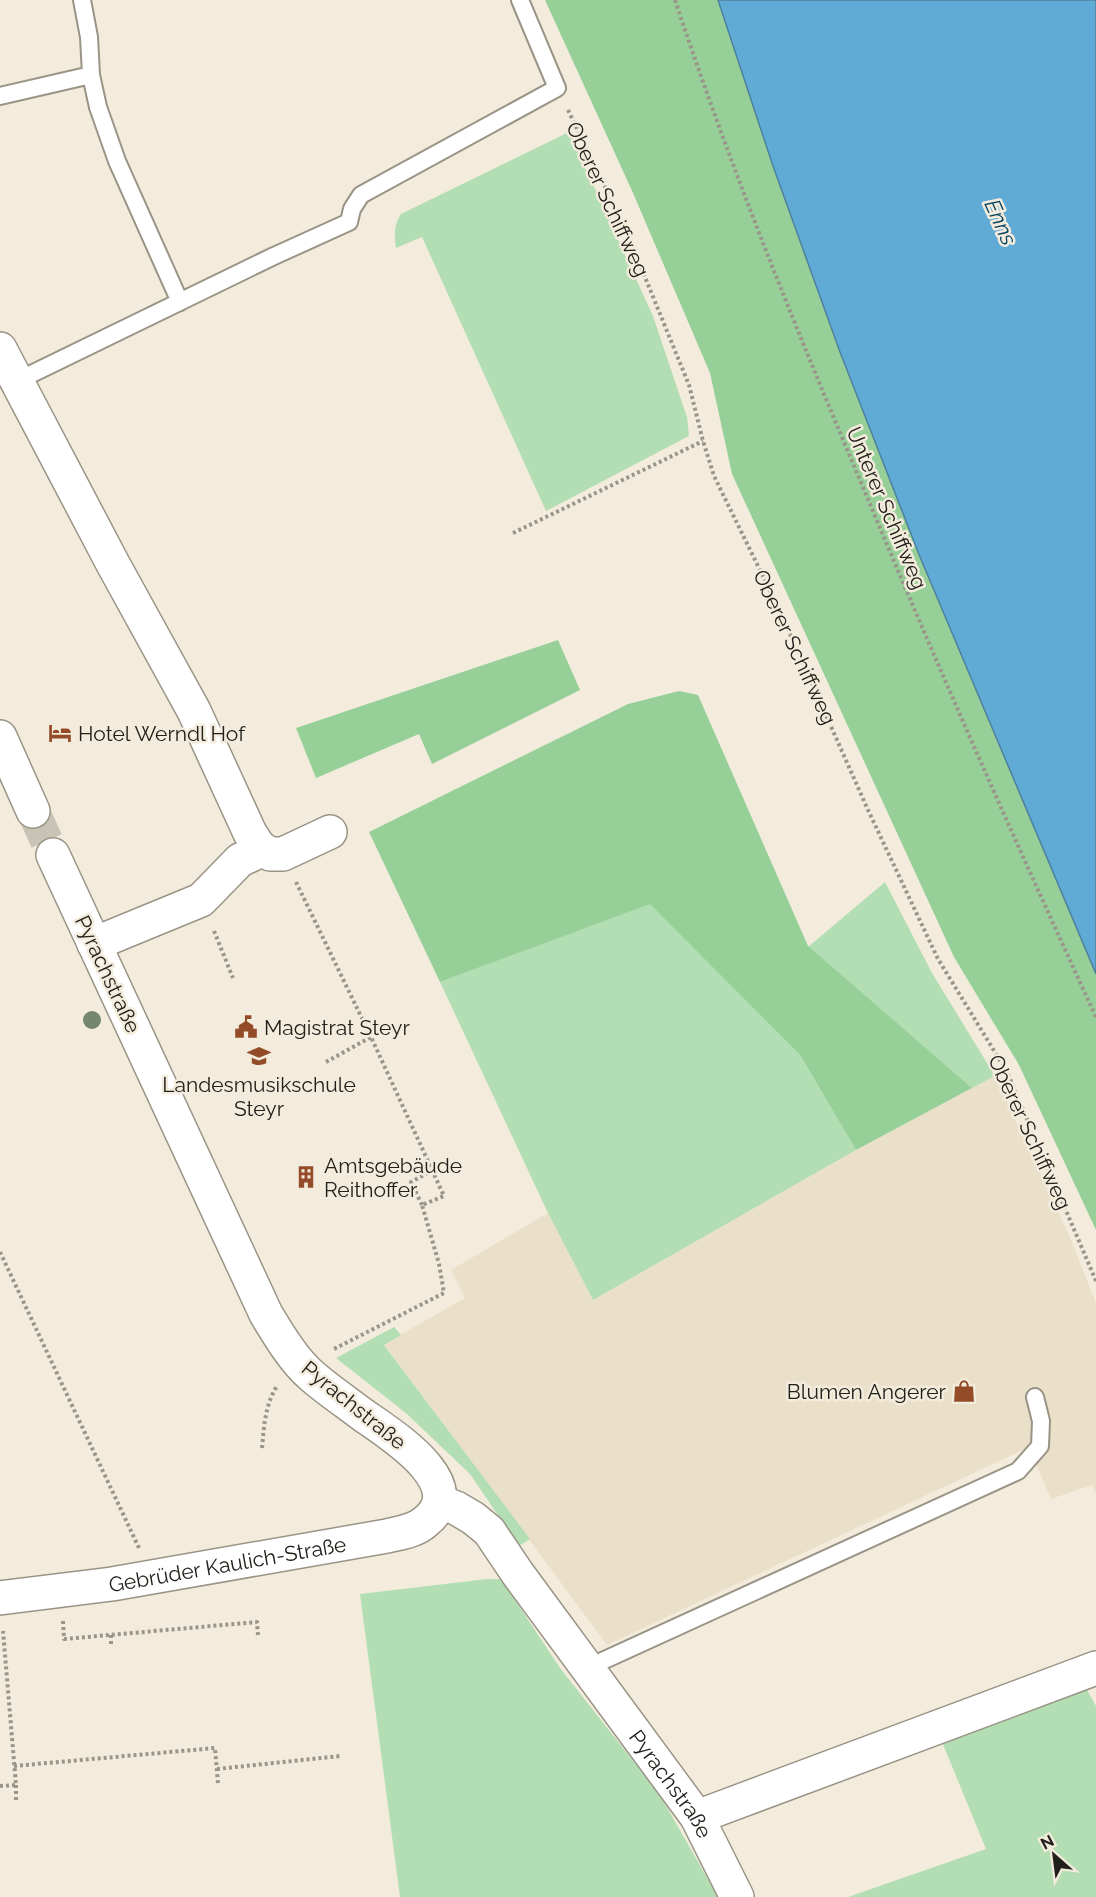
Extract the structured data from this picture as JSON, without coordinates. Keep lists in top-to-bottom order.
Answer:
{
  "streets": {
    "street": ["Pyrachstraße", "Gebrüder Kaulich-Straße"],
    "path": ["Oberer Schiffweg", "Unterer Schiffweg"]
  },
  "crossings": [
    ["Pyrachstraße", "Gebrüder Kaulich-Straße"]
  ],
  "water": ["Enns"],
  "places": {
    "hotel": ["Hotel Werndl Hof"],
    "public building": ["Magistrat Steyr"],
    "school or university": ["Landesmusikschule Steyr"],
    "building": ["Amtsgebäude Reithoffer"],
    "shop": ["Blumen Angerer"]
  },
  "north": "top left"
}
